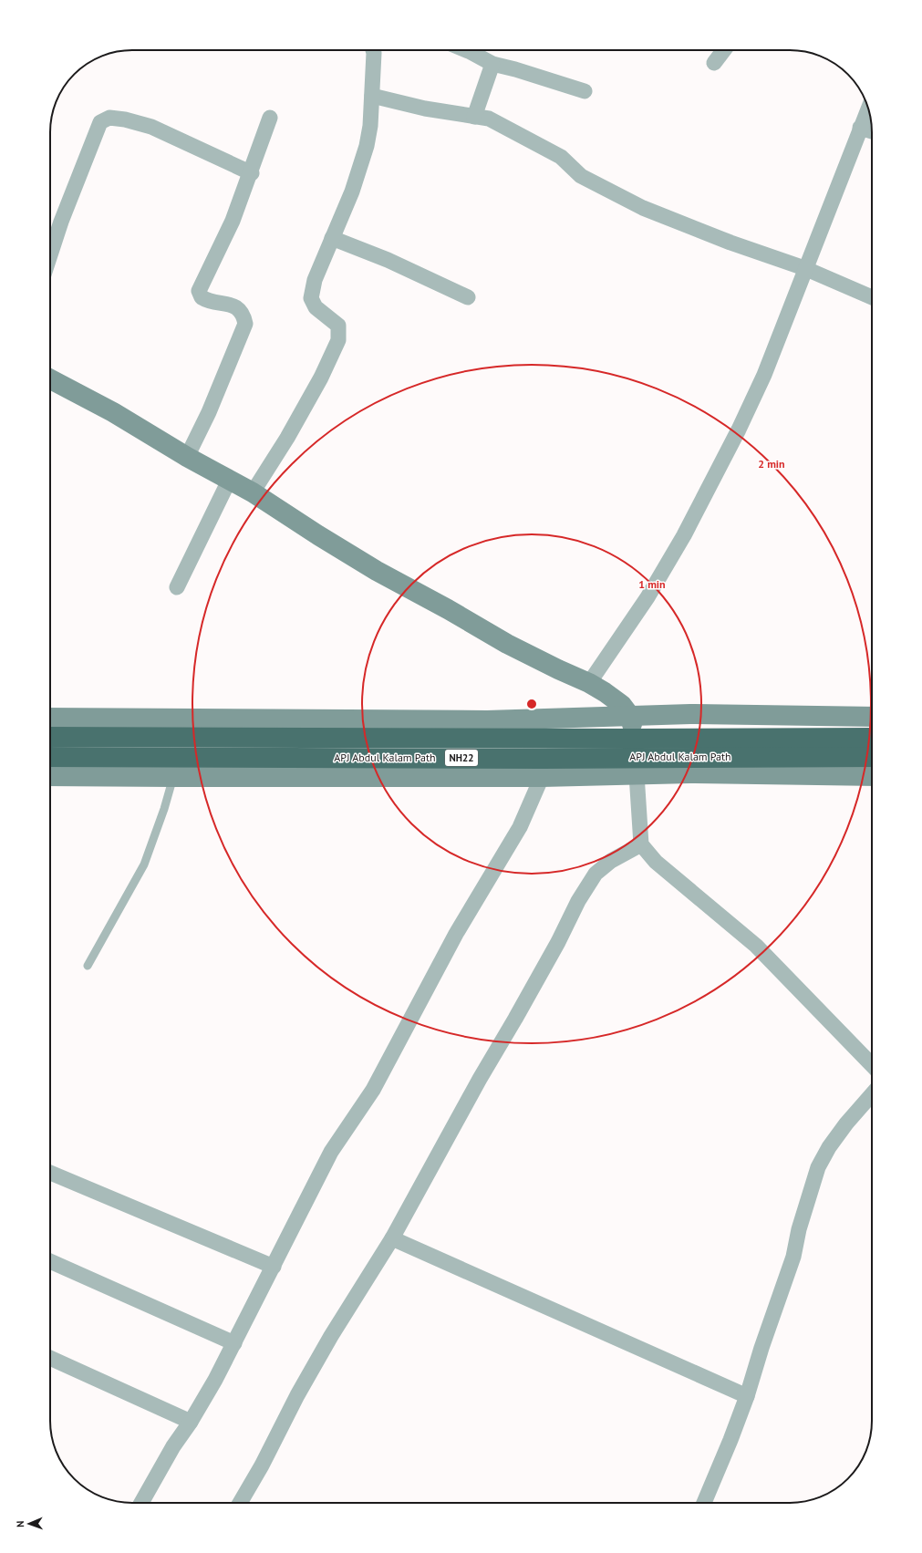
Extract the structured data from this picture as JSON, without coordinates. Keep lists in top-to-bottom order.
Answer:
{
  "streets": {
    "highway": ["APJ Abdul Kalam Path", "NH22"]
  },
  "crossings": [
    ["APJ Abdul Kalam Path", "NH22"]
  ],
  "north": "left",
  "rings": ["2 min", "1 min"]
}
